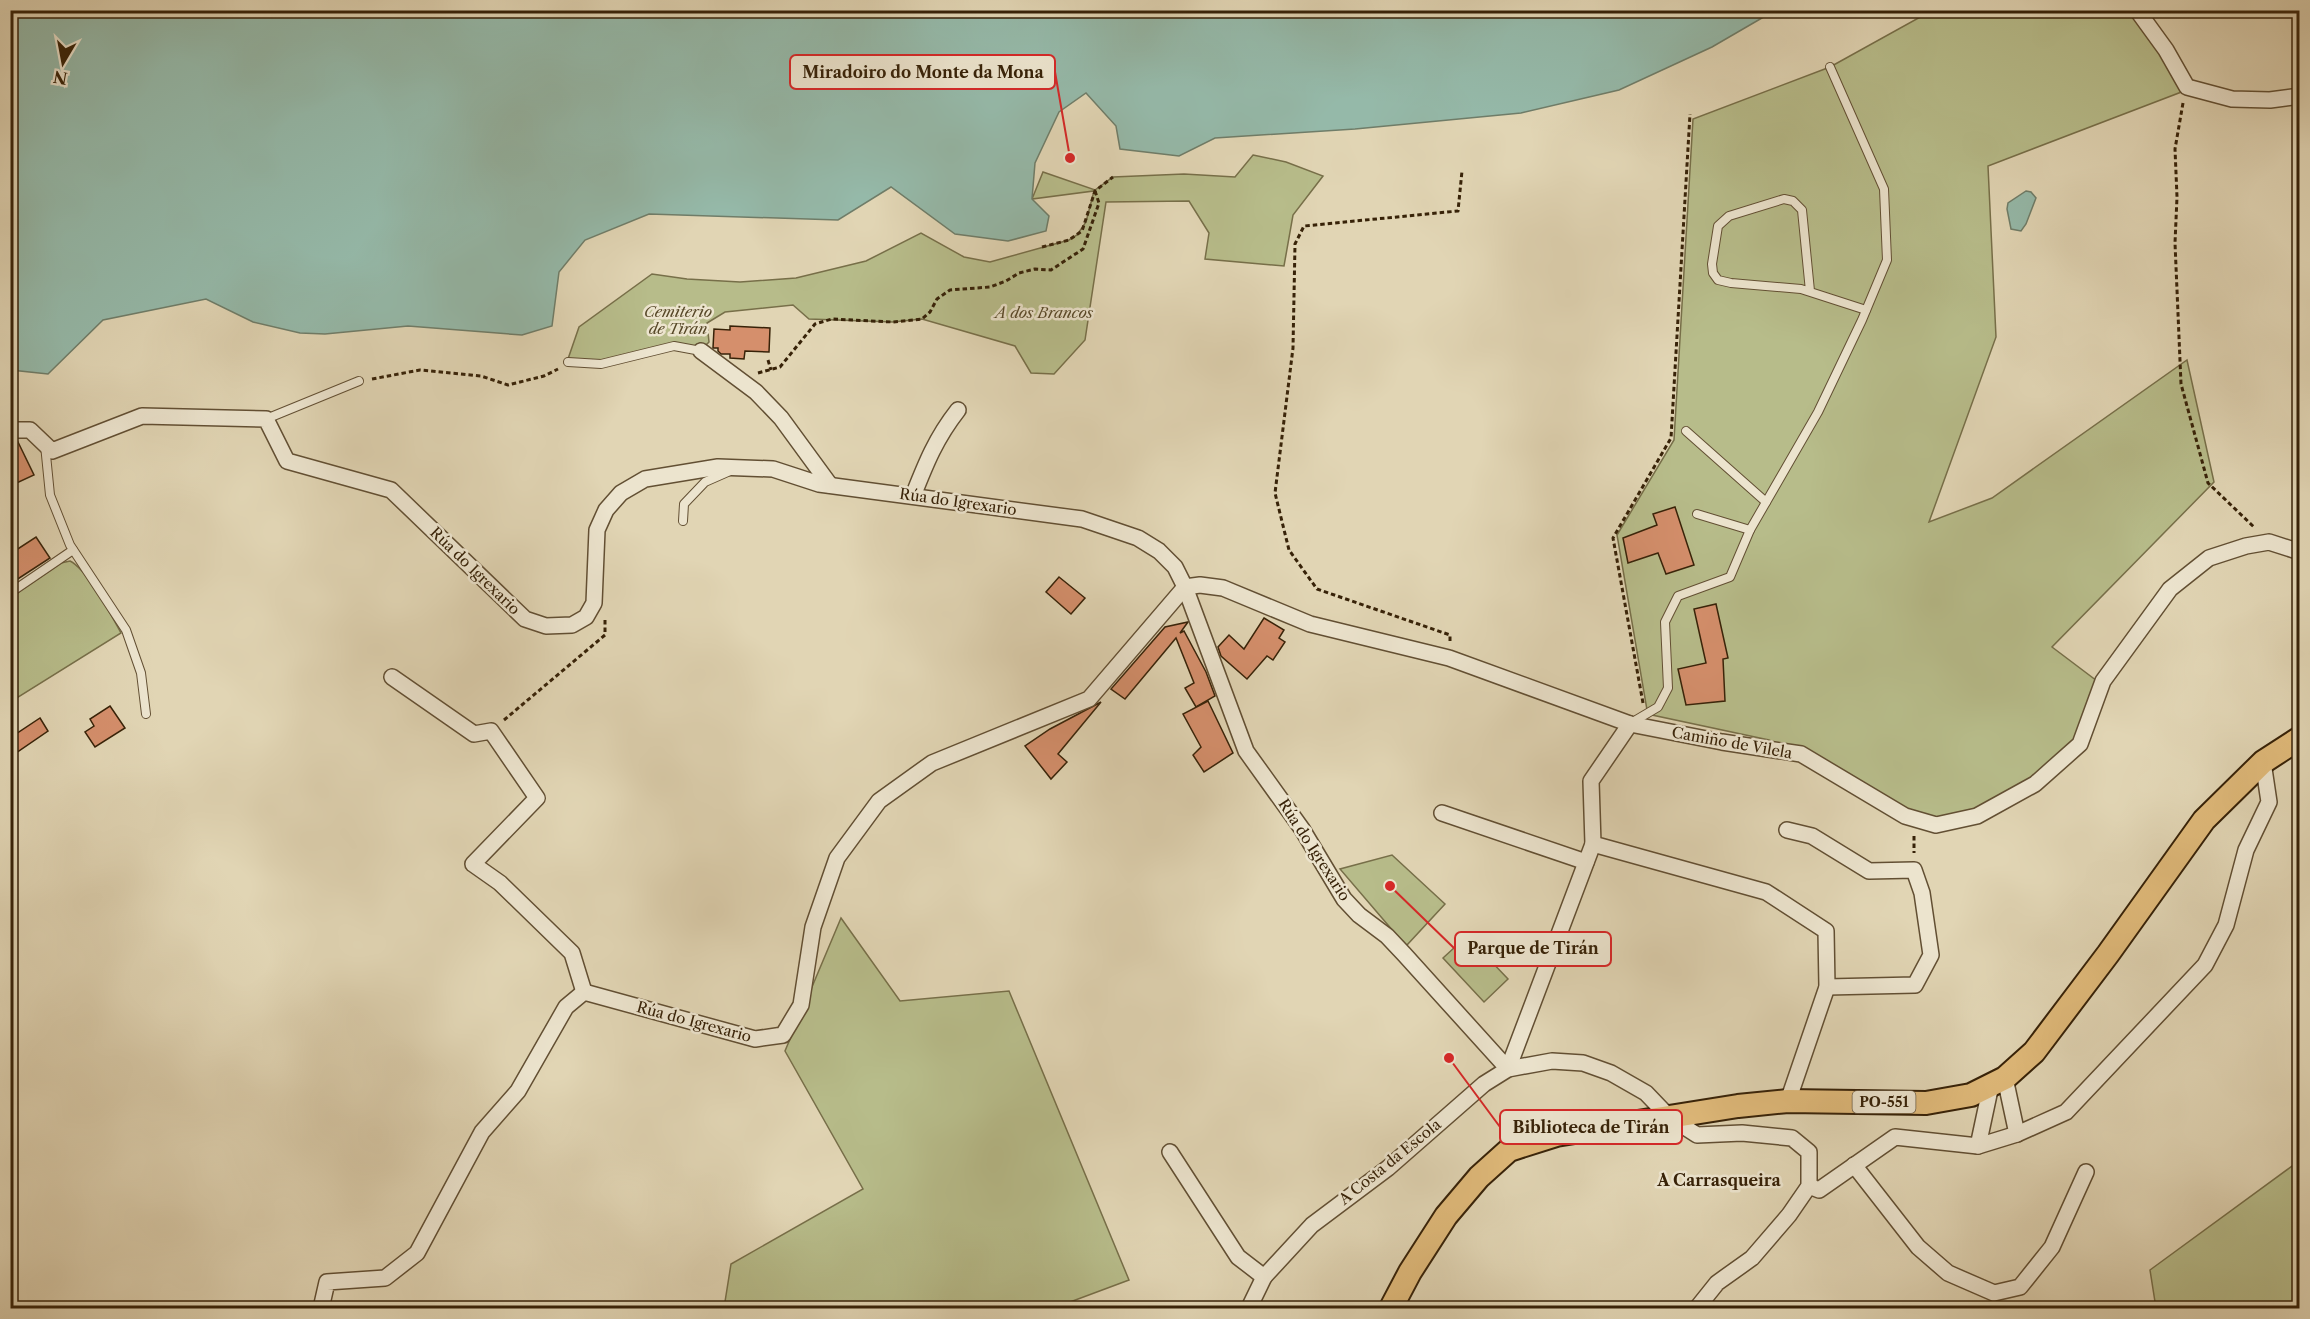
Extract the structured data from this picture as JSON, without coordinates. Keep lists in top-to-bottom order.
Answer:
{
  "streets": {
    "main road": ["PO-551"],
    "street": ["Rúa do Igrexario", "Camiño de Vilela", "A Costa da Escola"]
  },
  "crossings": [
    ["Rúa do Igrexario", "Camiño de Vilela"],
    ["Rúa do Igrexario", "A Costa da Escola"],
    ["PO-551", "A Costa da Escola"]
  ],
  "districts": ["A Carrasqueira"],
  "parks": ["Cemiterio de Tirán", "A dos Brancos"],
  "places": ["Miradoiro do Monte da Mona", "Parque de Tirán", "Biblioteca de Tirán"],
  "north": "bottom"
}
